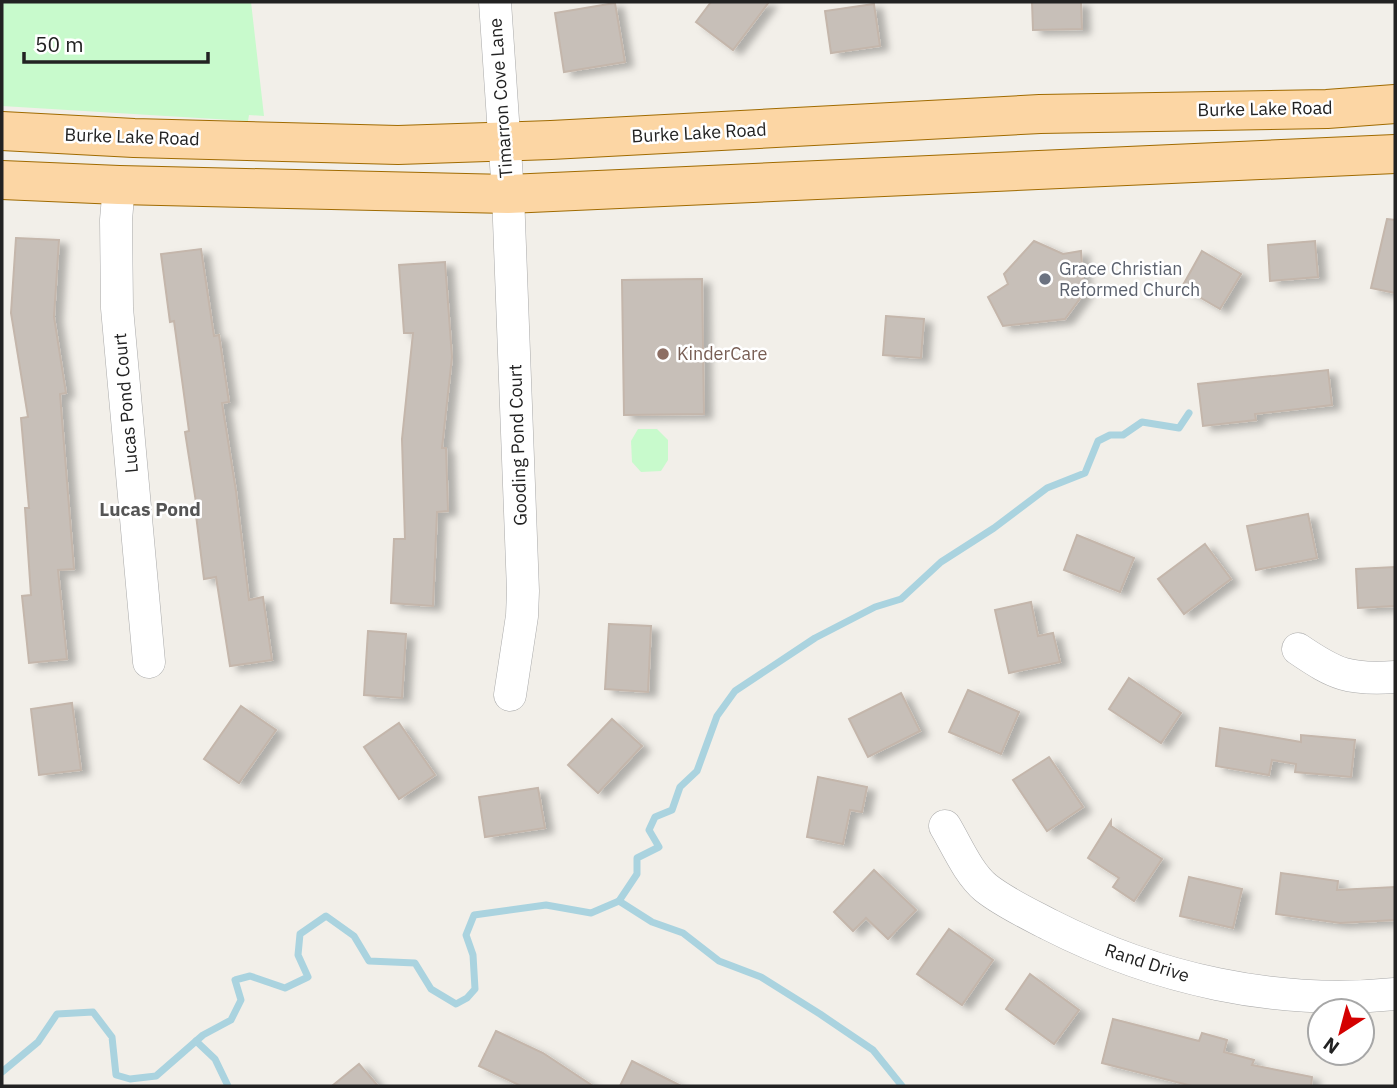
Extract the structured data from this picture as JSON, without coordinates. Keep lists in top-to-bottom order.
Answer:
{
  "streets": {
    "main road": ["Burke Lake Road"],
    "street": [
      "Timarron Cove Lane",
      "Lucas Pond Court",
      "Gooding Pond Court",
      "Rand Drive"
    ]
  },
  "crossings": [
    ["Timarron Cove Lane", "Burke Lake Road"],
    ["Timarron Cove Lane", "Gooding Pond Court"]
  ],
  "districts": ["Lucas Pond"],
  "places": ["Grace Christian Reformed Church", "KinderCare"],
  "scale_bar": "50 m",
  "north": "bottom left"
}
